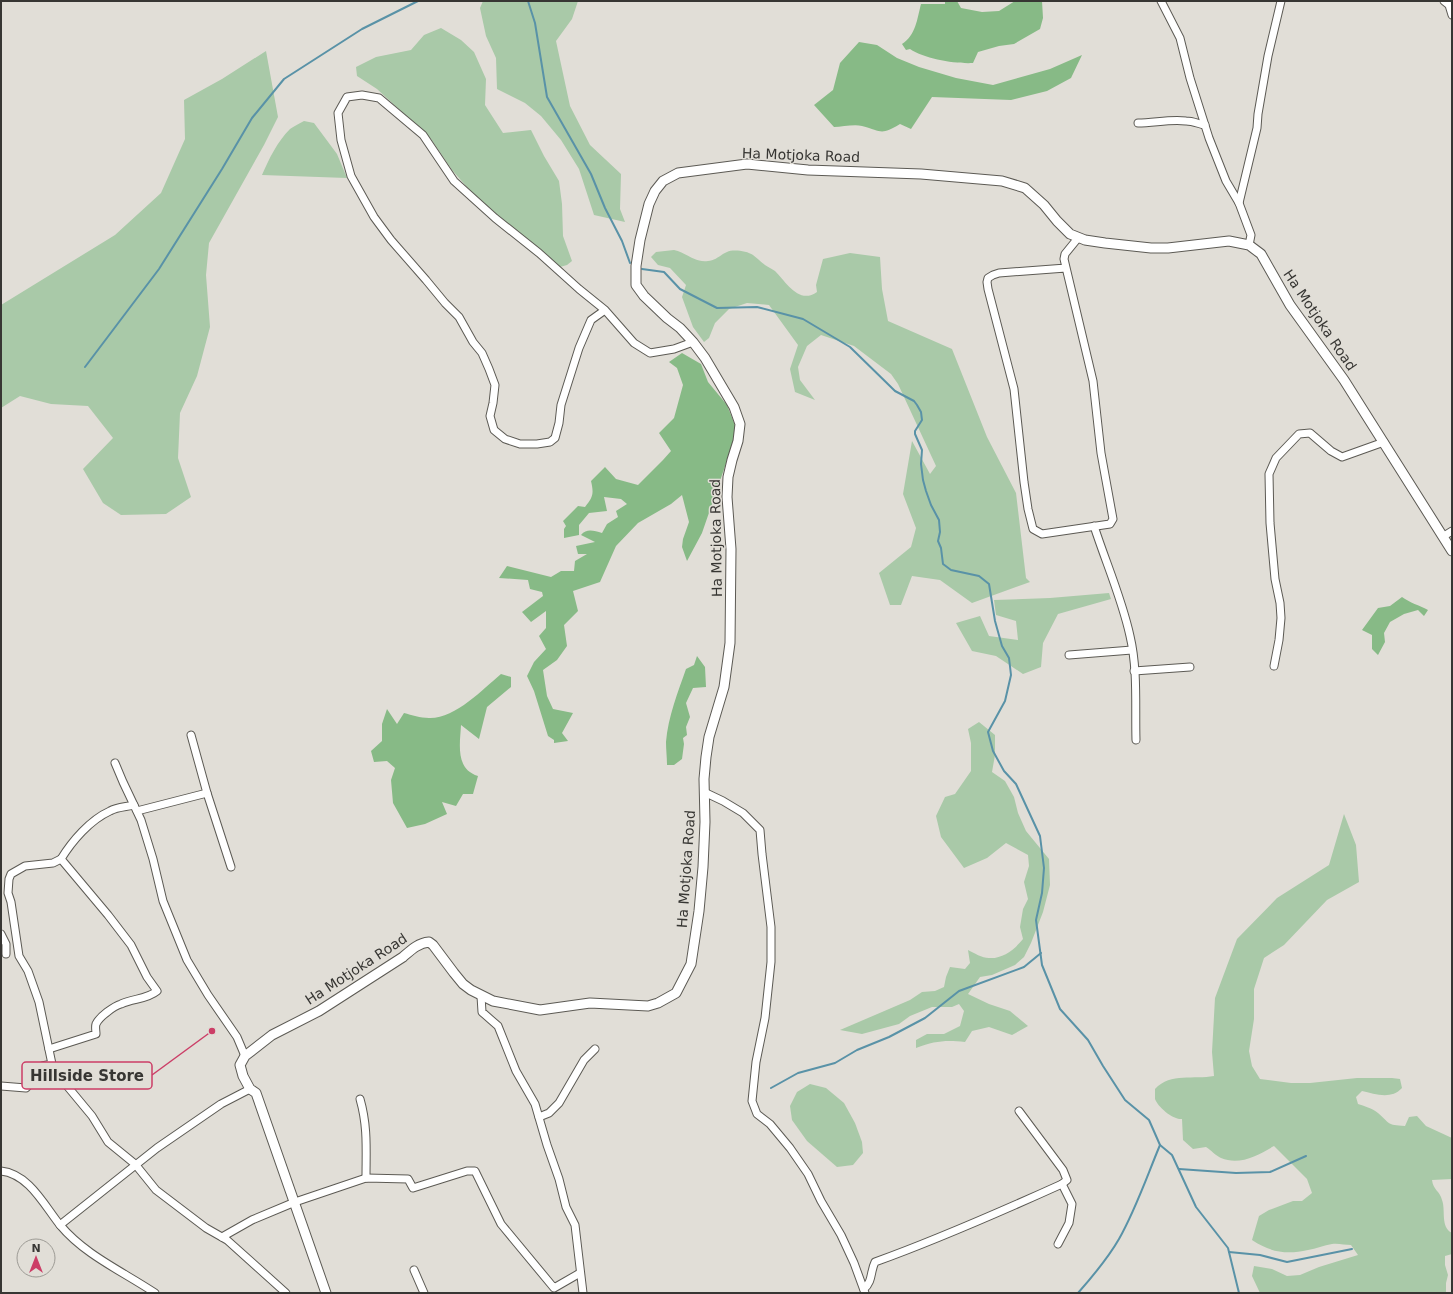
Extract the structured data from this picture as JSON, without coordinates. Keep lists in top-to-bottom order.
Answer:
{
  "streets": {
    "street": ["Ha Motjoka Road"]
  },
  "places": ["Hillside Store"],
  "north": "top"
}
